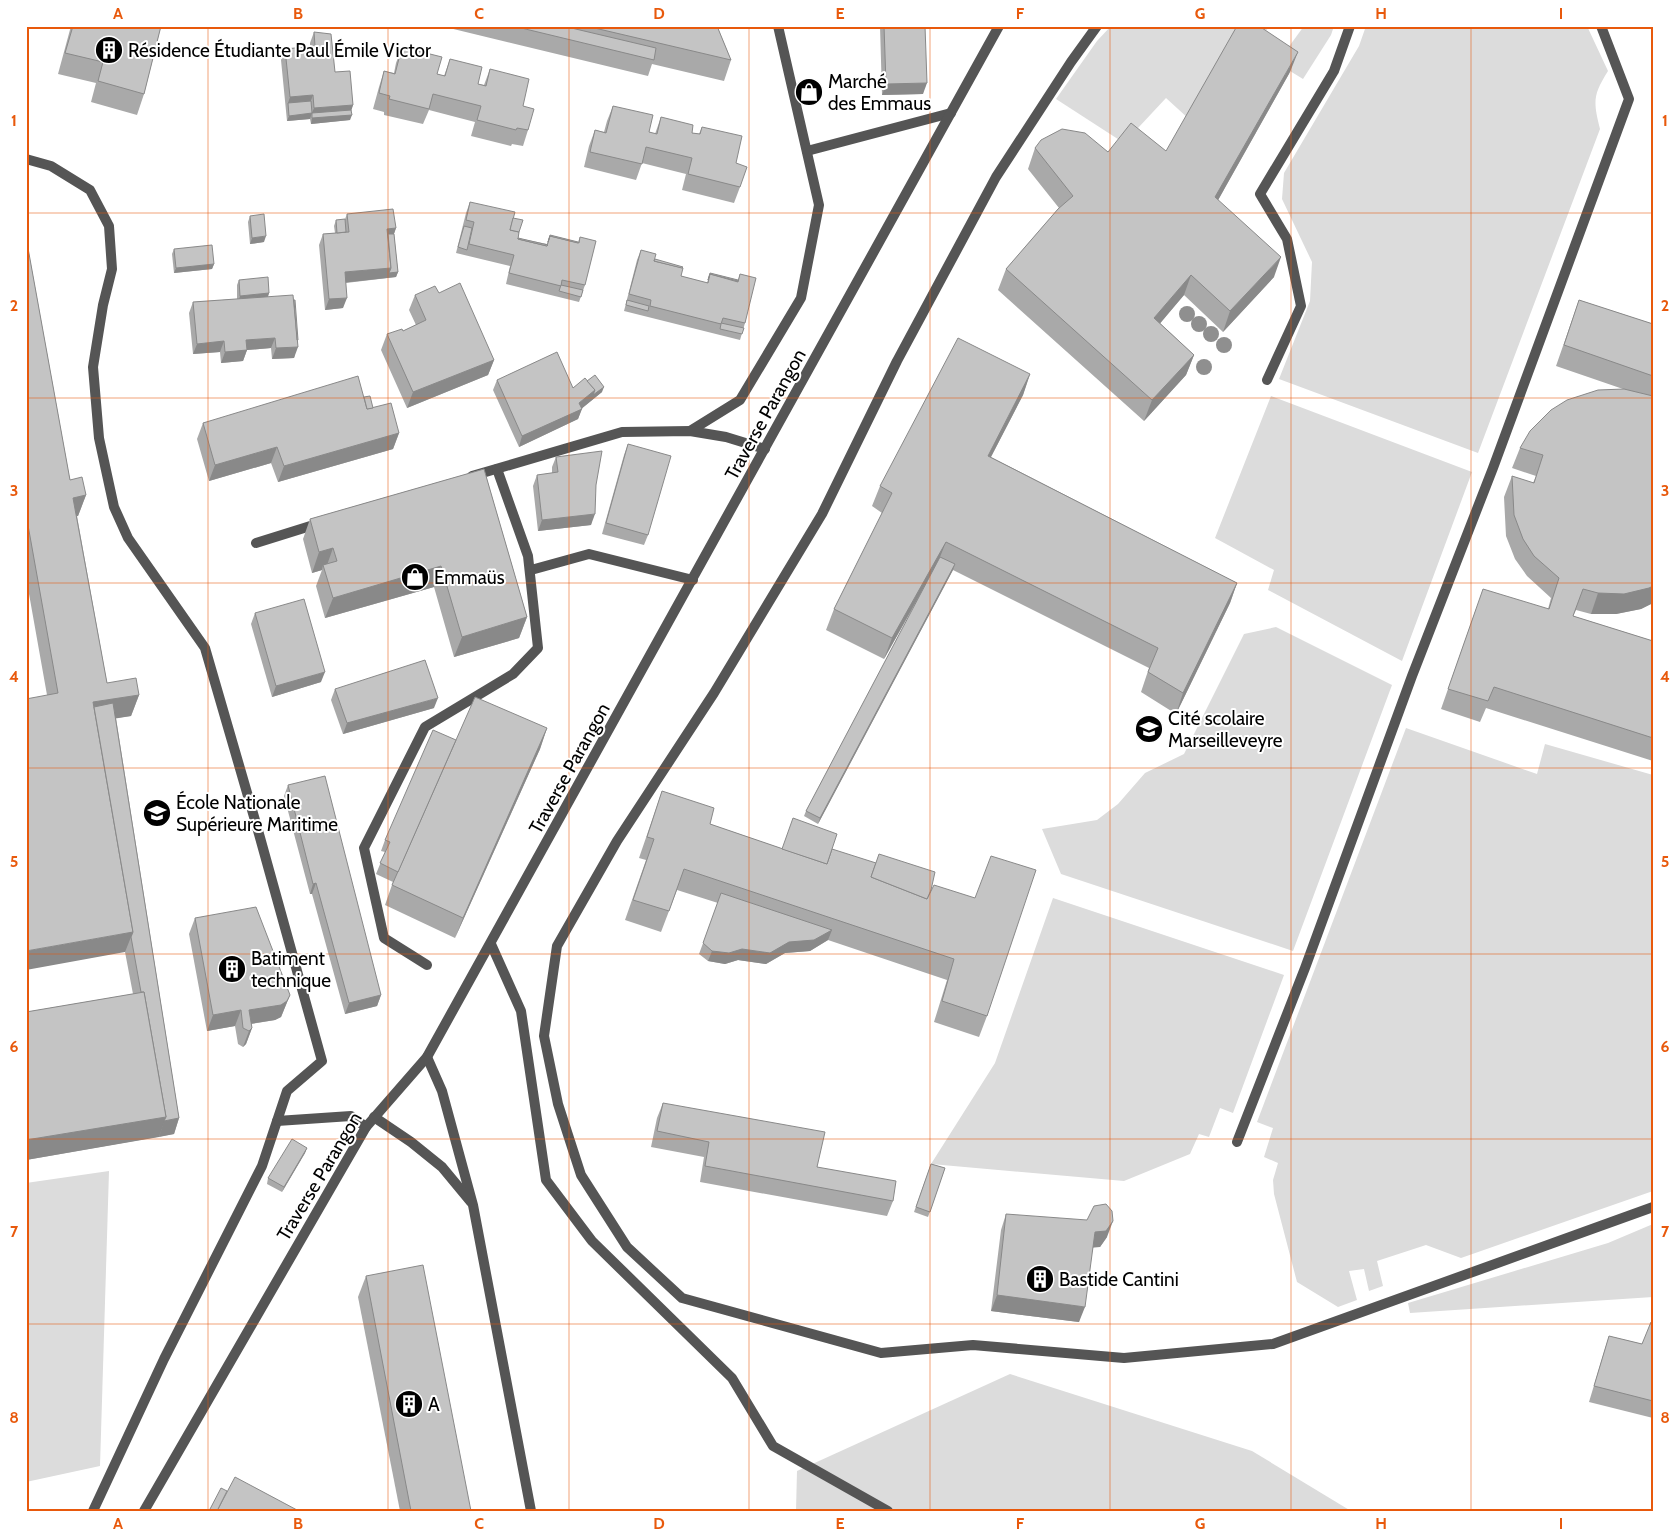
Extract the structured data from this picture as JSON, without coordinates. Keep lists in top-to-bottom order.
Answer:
{
  "streets": {
    "street": ["Traverse Parangon"]
  },
  "places": {
    "building": [
      "Résidence Étudiante Paul Émile Victor",
      "Batiment technique",
      "Bastide Cantini",
      "A"
    ],
    "shop": ["Marché des Emmaus", "Emmaüs"],
    "school or university": ["Cité scolaire Marseilleveyre", "École Nationale Supérieure Maritime"]
  },
  "grid": {
    "columns": [
      "A",
      "B",
      "C",
      "D",
      "E",
      "F",
      "G",
      "H",
      "I"
    ],
    "rows": [
      "1",
      "2",
      "3",
      "4",
      "5",
      "6",
      "7",
      "8"
    ]
  }
}
